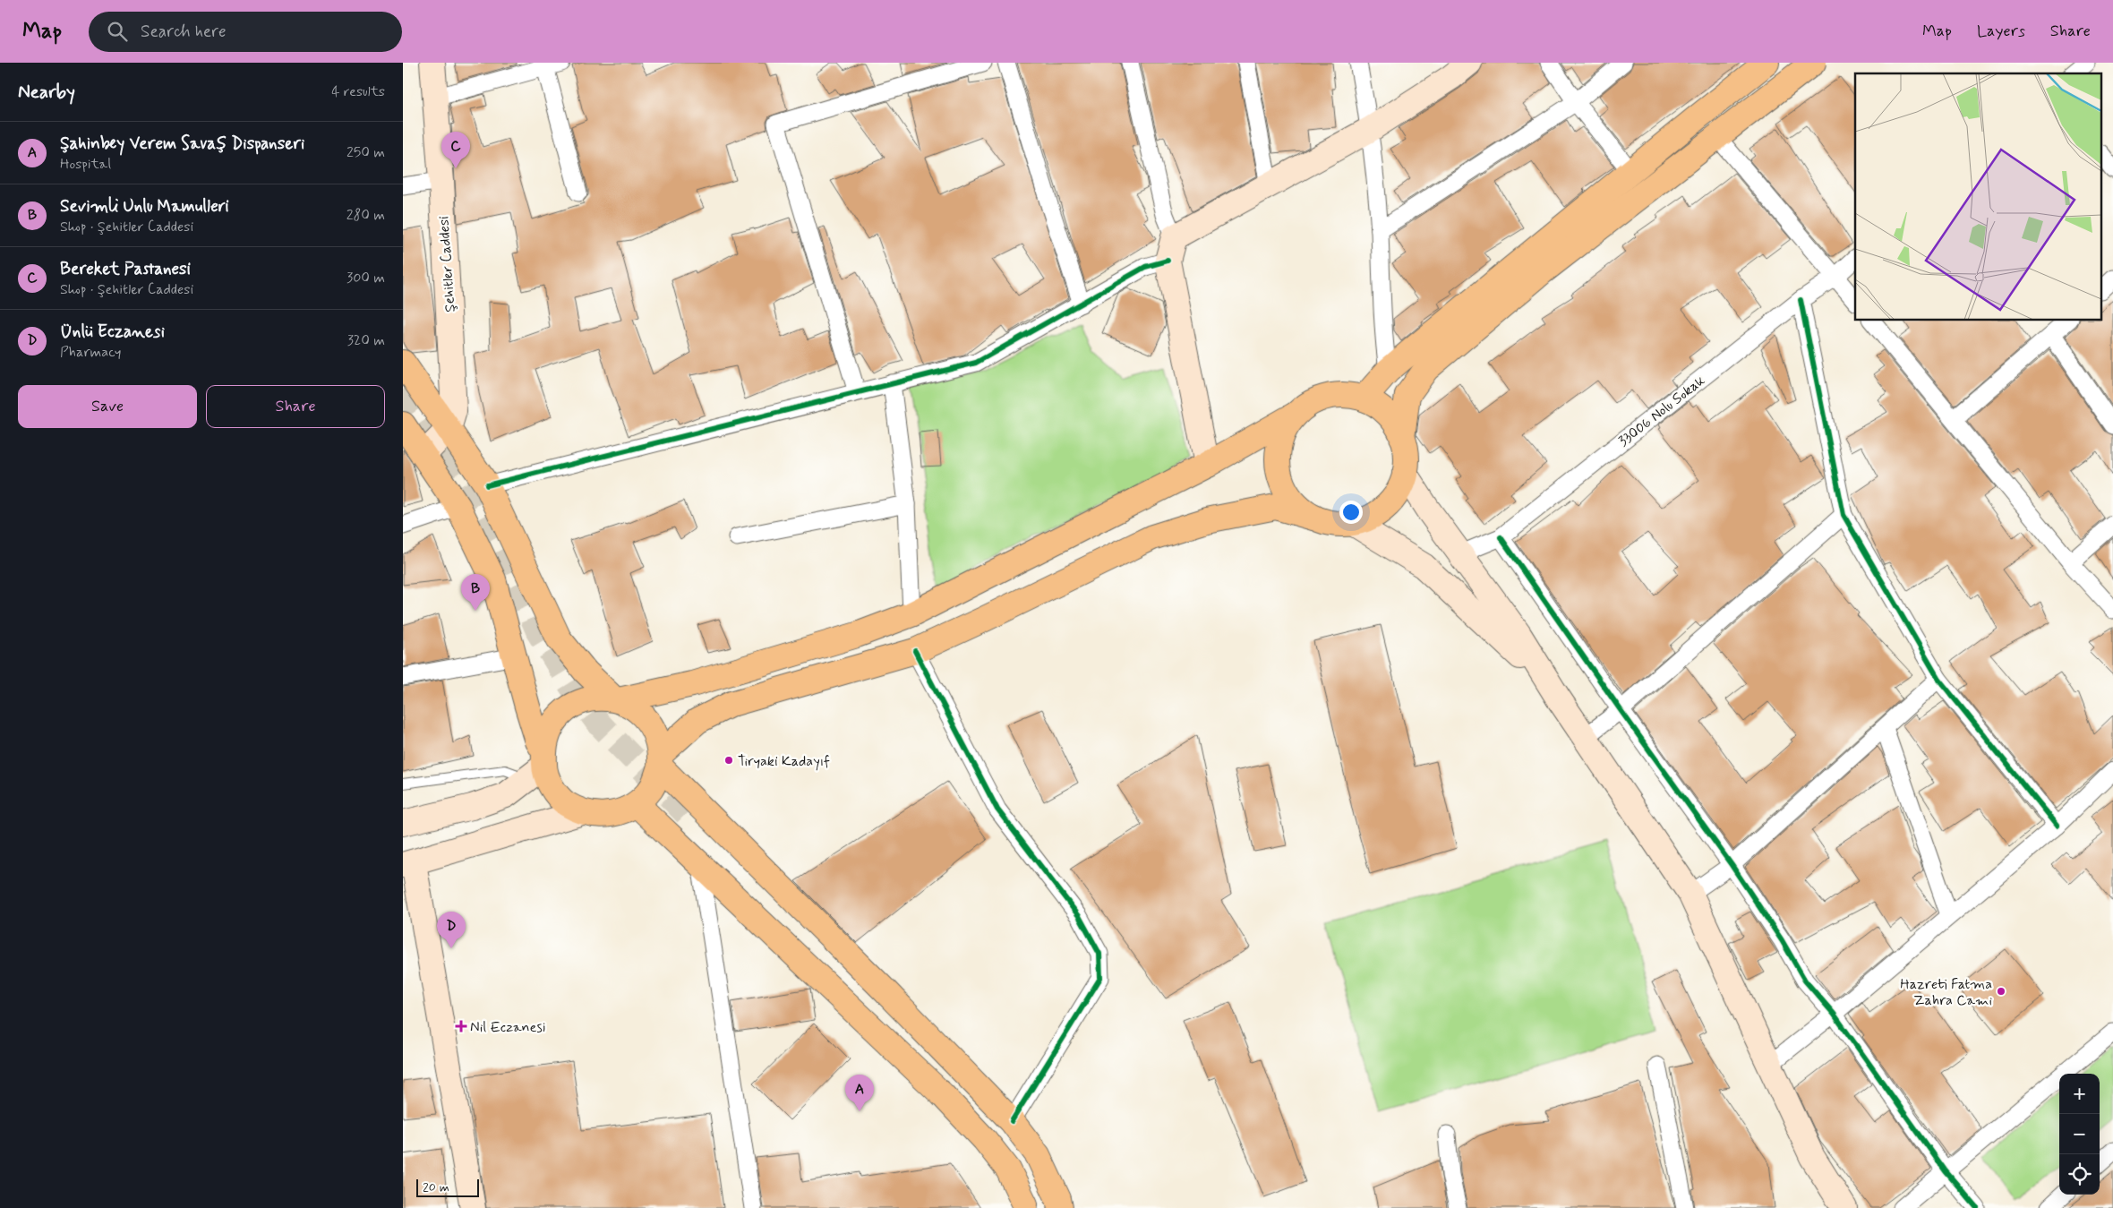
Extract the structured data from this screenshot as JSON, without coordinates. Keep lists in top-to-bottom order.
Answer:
{
  "streets": {
    "main road": ["Şehitler Caddesi"],
    "street": ["33006 Nolu Sokak"]
  },
  "places": {
    "other": ["Tiryaki Kadayıf", "Hazreti Fatma Zahra Cami"],
    "health": ["Nil Eczanesi"]
  },
  "scale_bar": "20 m",
  "page": {
    "header": "Map",
    "search": "Search here",
    "nav": ["Map", "Layers", "Share"],
    "heading": ["Nearby", "4 results"],
    "list": [
      {
        "mark": "A",
        "name": "Şahinbey Verem Savaş Dispanseri",
        "note": "Hospital",
        "value": "250 m"
      },
      {
        "mark": "B",
        "name": "Sevimli Unlu Mamulleri",
        "note": "Shop · Şehitler Caddesi",
        "value": "280 m"
      },
      {
        "mark": "C",
        "name": "Bereket Pastanesi",
        "note": "Shop · Şehitler Caddesi",
        "value": "300 m"
      },
      {
        "mark": "D",
        "name": "Ünlü Eczanesi",
        "note": "Pharmacy",
        "value": "320 m"
      }
    ],
    "pins": [
      "C",
      "B",
      "D",
      "A"
    ],
    "buttons": ["Save", "Share"],
    "map_buttons": ["+", "−"],
    "scale": "20 m"
  }
}
